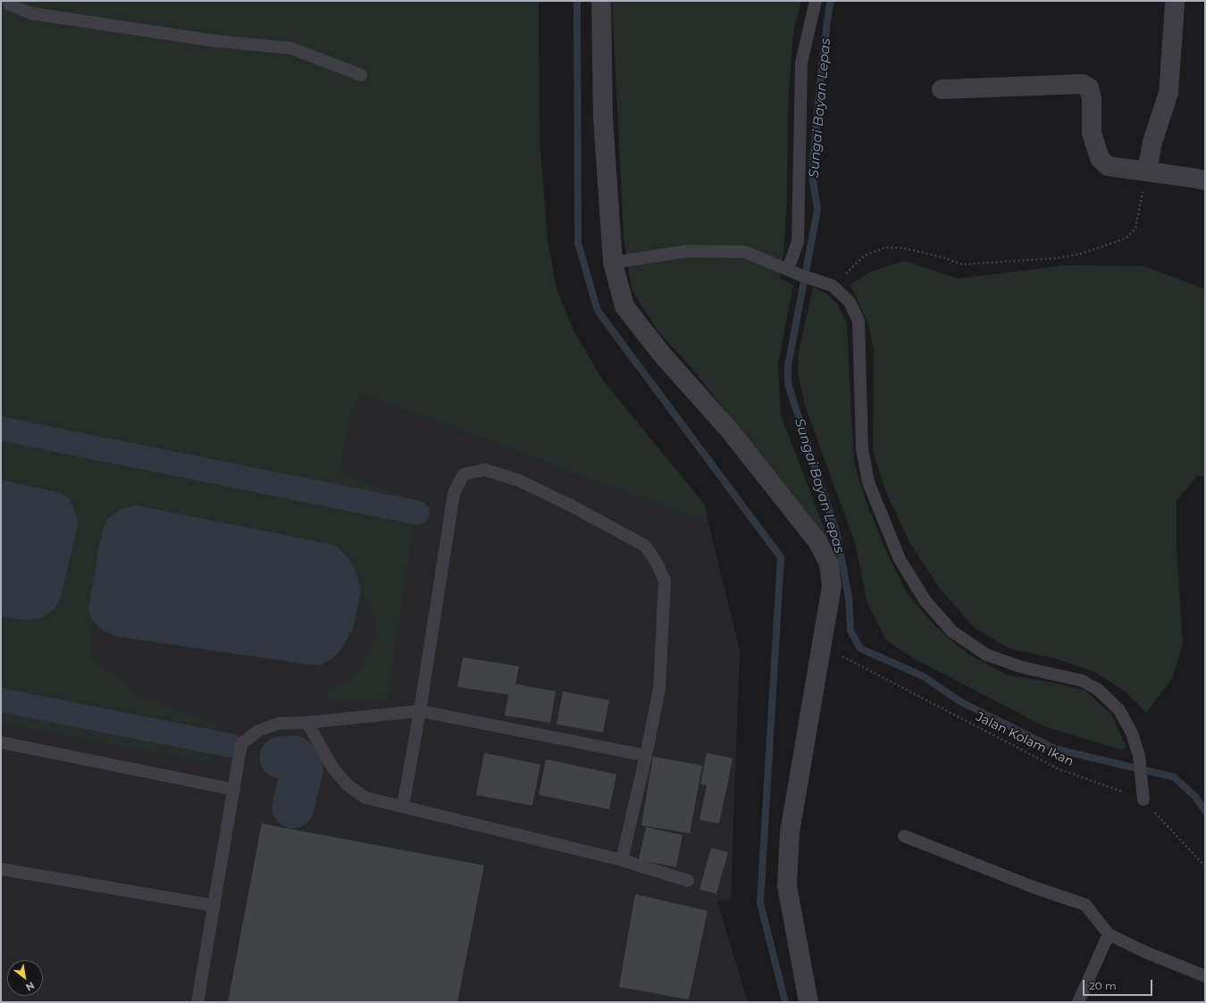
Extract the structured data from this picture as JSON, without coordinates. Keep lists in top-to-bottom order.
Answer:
{
  "streets": {
    "path": ["Jalan Kolam Ikan"]
  },
  "water": ["Sungai Bayan Lepas"],
  "scale_bar": "20 m",
  "north": "bottom right"
}
